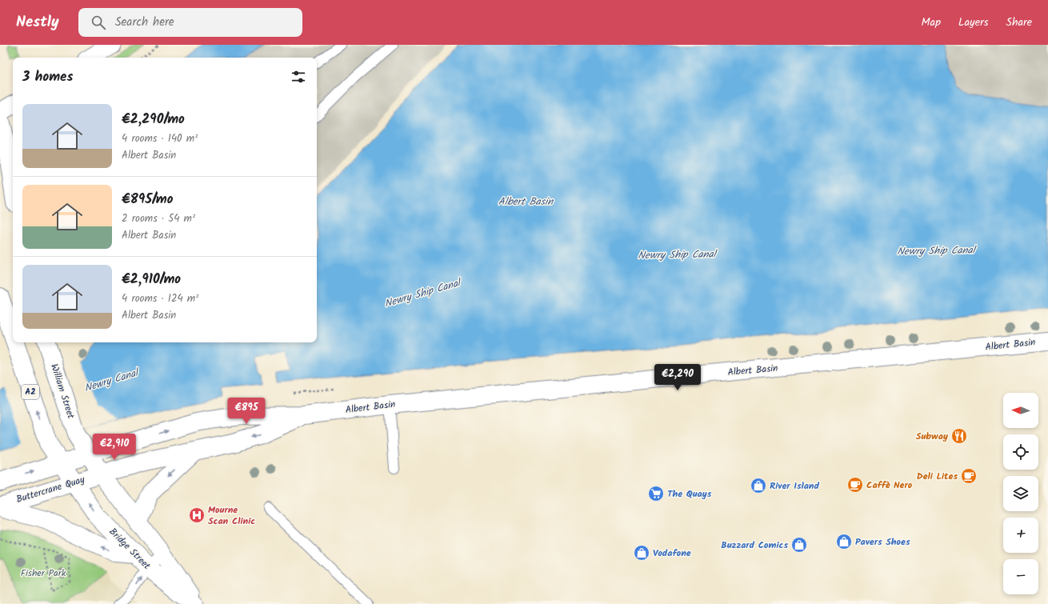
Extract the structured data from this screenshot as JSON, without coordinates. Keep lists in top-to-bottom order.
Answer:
{
  "streets": {
    "main road": [
      "Albert Basin",
      "William Street",
      "A2",
      "Buttercrane Quay",
      "Bridge Street"
    ]
  },
  "crossings": [
    ["Albert Basin", "William Street"],
    ["Albert Basin", "Buttercrane Quay"],
    ["Albert Basin", "Bridge Street"],
    ["William Street", "Buttercrane Quay"],
    ["William Street", "Bridge Street"],
    ["A2", "Buttercrane Quay"],
    ["A2", "Bridge Street"],
    ["Buttercrane Quay", "Bridge Street"]
  ],
  "water": ["Albert Basin", "Newry Ship Canal", "Newry Canal"],
  "parks": ["Fisher Park"],
  "places": {
    "restaurant": ["Subway"],
    "cafe": ["Deli Lites", "Caffè Nero"],
    "shop": [
      "River Island",
      "Pavers Shoes",
      "Buzzard Comics",
      "Vodafone"
    ],
    "supermarket": ["The Quays"],
    "hospital": ["Mourne Scan Clinic"]
  },
  "north": "left",
  "page": {
    "header": "Nestly",
    "search": "Search here",
    "nav": ["Map", "Layers", "Share"],
    "heading": "3 homes",
    "list": [
      {
        "name": "€2,290/mo",
        "note": "4 rooms · 140 m² · Albert Basin"
      },
      {
        "name": "€895/mo",
        "note": "2 rooms · 54 m² · Albert Basin"
      },
      {
        "name": "€2,910/mo",
        "note": "4 rooms · 124 m² · Albert Basin"
      }
    ],
    "price": ["€2,290", "€895", "€2,910"],
    "map_buttons": ["+", "−"]
  }
}
